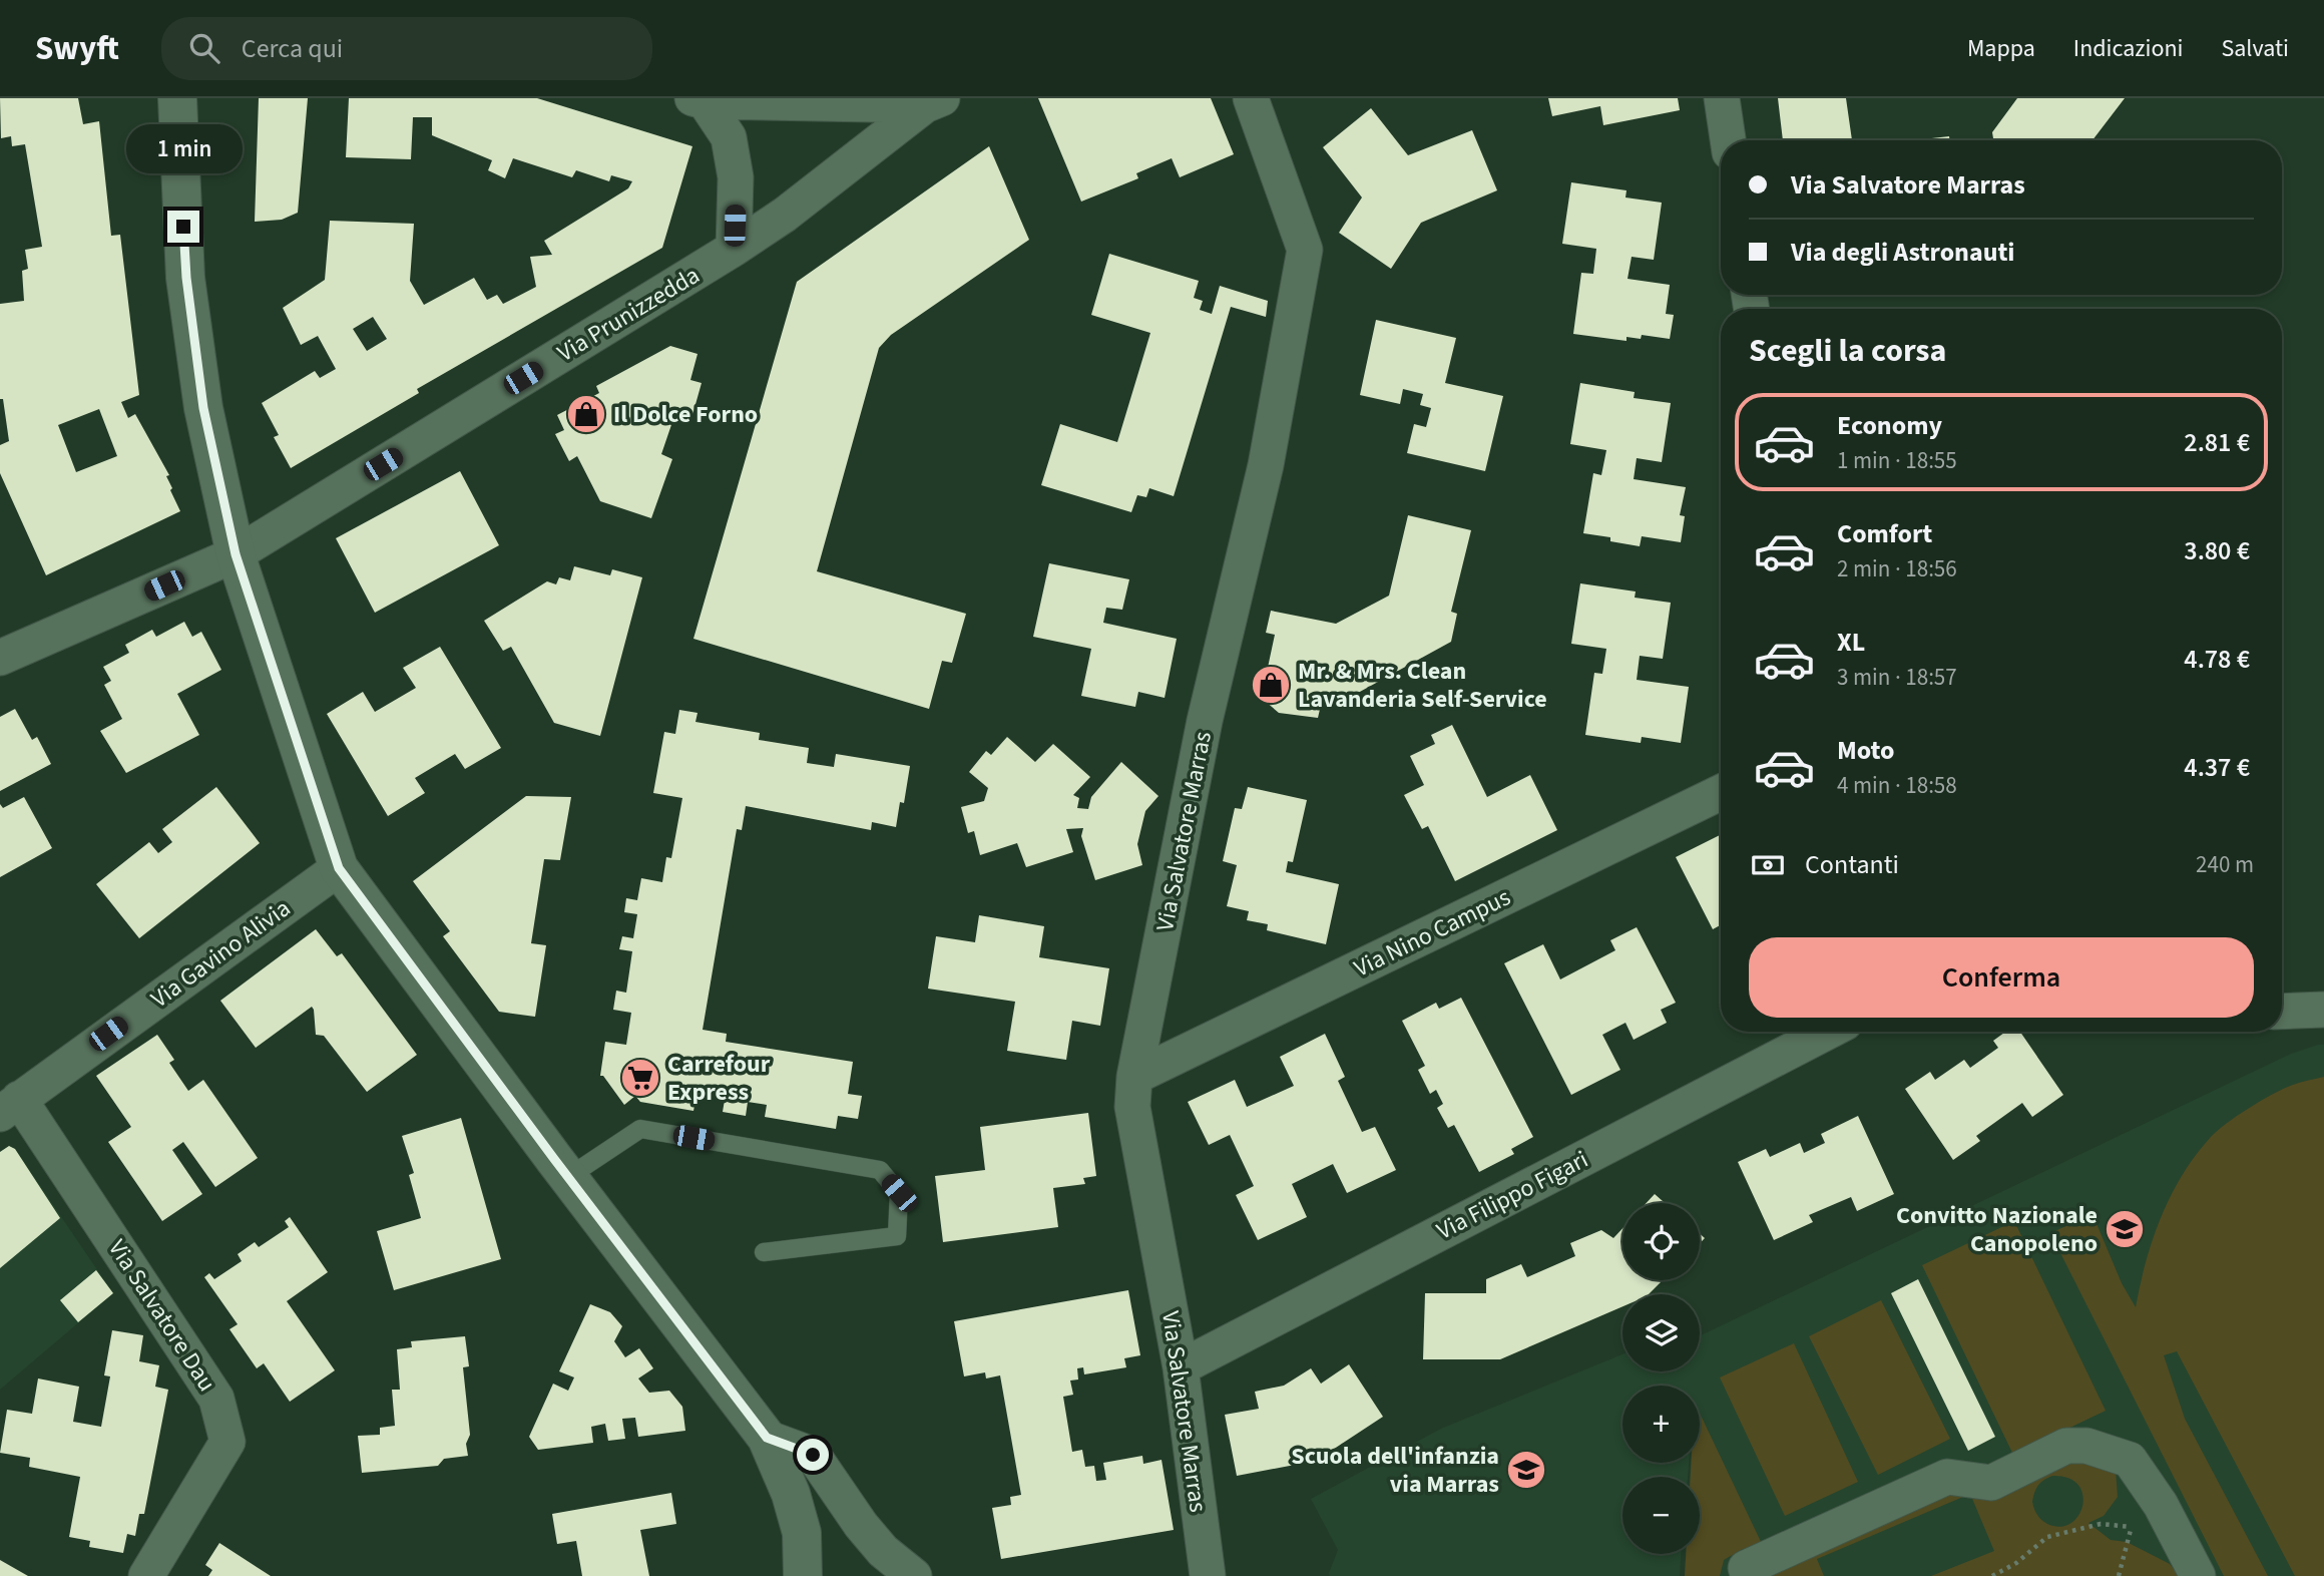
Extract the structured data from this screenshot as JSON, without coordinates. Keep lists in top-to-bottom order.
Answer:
{
  "streets": {
    "street": [
      "Via Prunizzedda",
      "Via Salvatore Marras",
      "Via Nino Campus",
      "Via Gavino Alivia",
      "Via Filippo Figari",
      "Via Salvatore Dau"
    ]
  },
  "crossings": [
    ["Via Salvatore Marras", "Via Nino Campus"],
    ["Via Salvatore Marras", "Via Filippo Figari"],
    ["Via Gavino Alivia", "Via Salvatore Dau"]
  ],
  "places": {
    "shop": ["Il Dolce Forno", "Mr. & Mrs. Clean Lavanderia Self-Service"],
    "supermarket": ["Carrefour Express"],
    "school or university": ["Convitto Nazionale Canopoleno", "Scuola dell'infanzia via Marras"]
  },
  "page": {
    "header": "Swyft",
    "search": "Cerca qui",
    "nav": ["Mappa", "Indicazioni", "Salvati"],
    "bubble": "1 min",
    "banner": ["Via Salvatore Marras", "Via degli Astronauti"],
    "heading": "Scegli la corsa",
    "list": [
      {
        "name": "Economy",
        "note": "1 min · 18:55",
        "value": "2.81 €"
      },
      {
        "name": "Comfort",
        "note": "2 min · 18:56",
        "value": "3.80 €"
      },
      {
        "name": "XL",
        "note": "3 min · 18:57",
        "value": "4.78 €"
      },
      {
        "name": "Moto",
        "note": "4 min · 18:58",
        "value": "4.37 €"
      }
    ],
    "pay": ["Contanti", "240 m"],
    "buttons": "Conferma",
    "map_buttons": ["+", "−"]
  }
}
